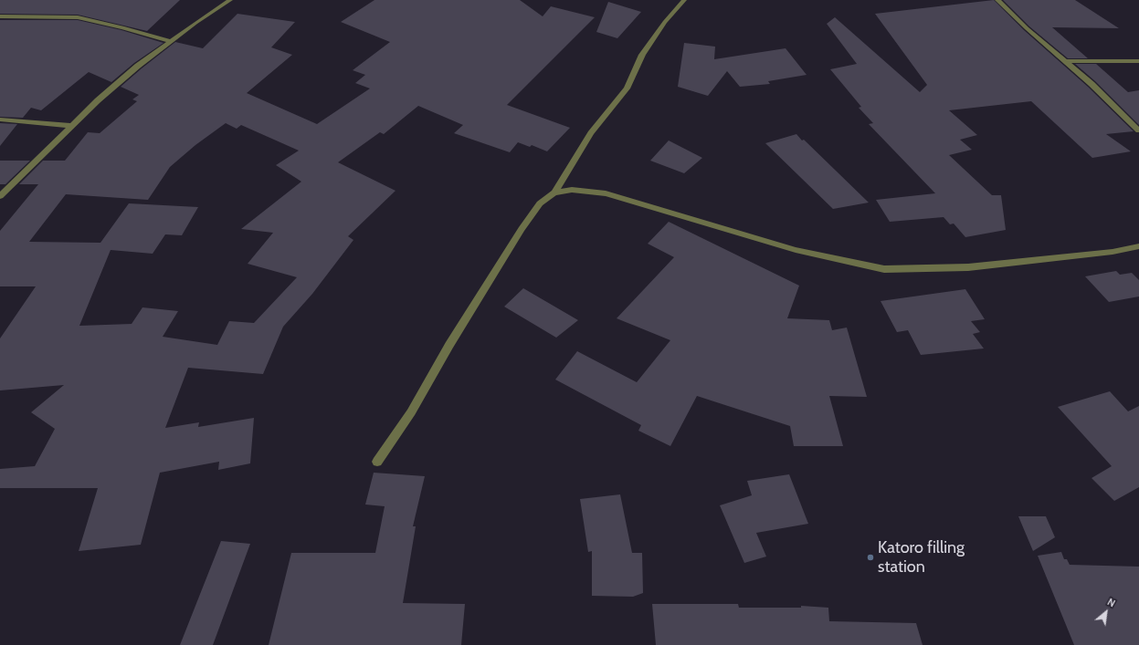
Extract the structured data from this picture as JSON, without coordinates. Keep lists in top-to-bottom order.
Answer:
{
  "places": ["Katoro filling station"],
  "north": "top right"
}
